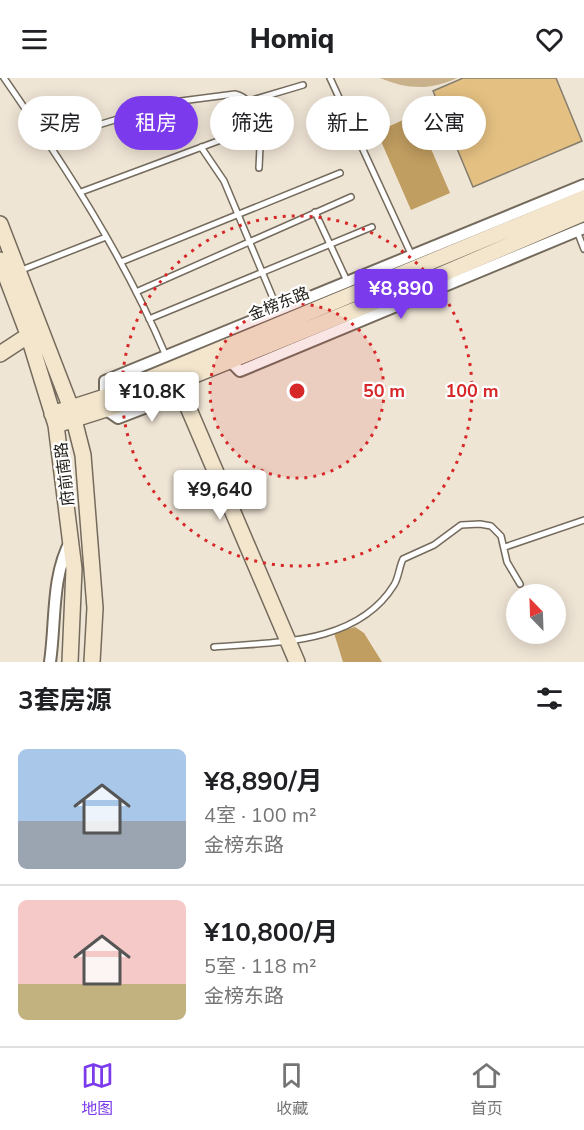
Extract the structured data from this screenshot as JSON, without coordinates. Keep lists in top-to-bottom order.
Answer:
{
  "streets": {
    "street": ["金榜东路", "府前南路"]
  },
  "crossings": [
    ["金榜东路", "府前南路"]
  ],
  "north": "top left",
  "page": {
    "header": "Homiq",
    "chip": [
      "买房",
      "租房",
      "筛选",
      "新上",
      "公寓"
    ],
    "price": ["¥8,890", "¥10.8K", "¥9,640"],
    "heading": "3套房源",
    "list": [
      {
        "name": "¥8,890/月",
        "note": "4室 · 100 m² · 金榜东路"
      },
      {
        "name": "¥10,800/月",
        "note": "5室 · 118 m² · 金榜东路"
      }
    ],
    "tabs": ["地图", "收藏", "首页"]
  },
  "rings": ["50 m", "100 m"]
}
